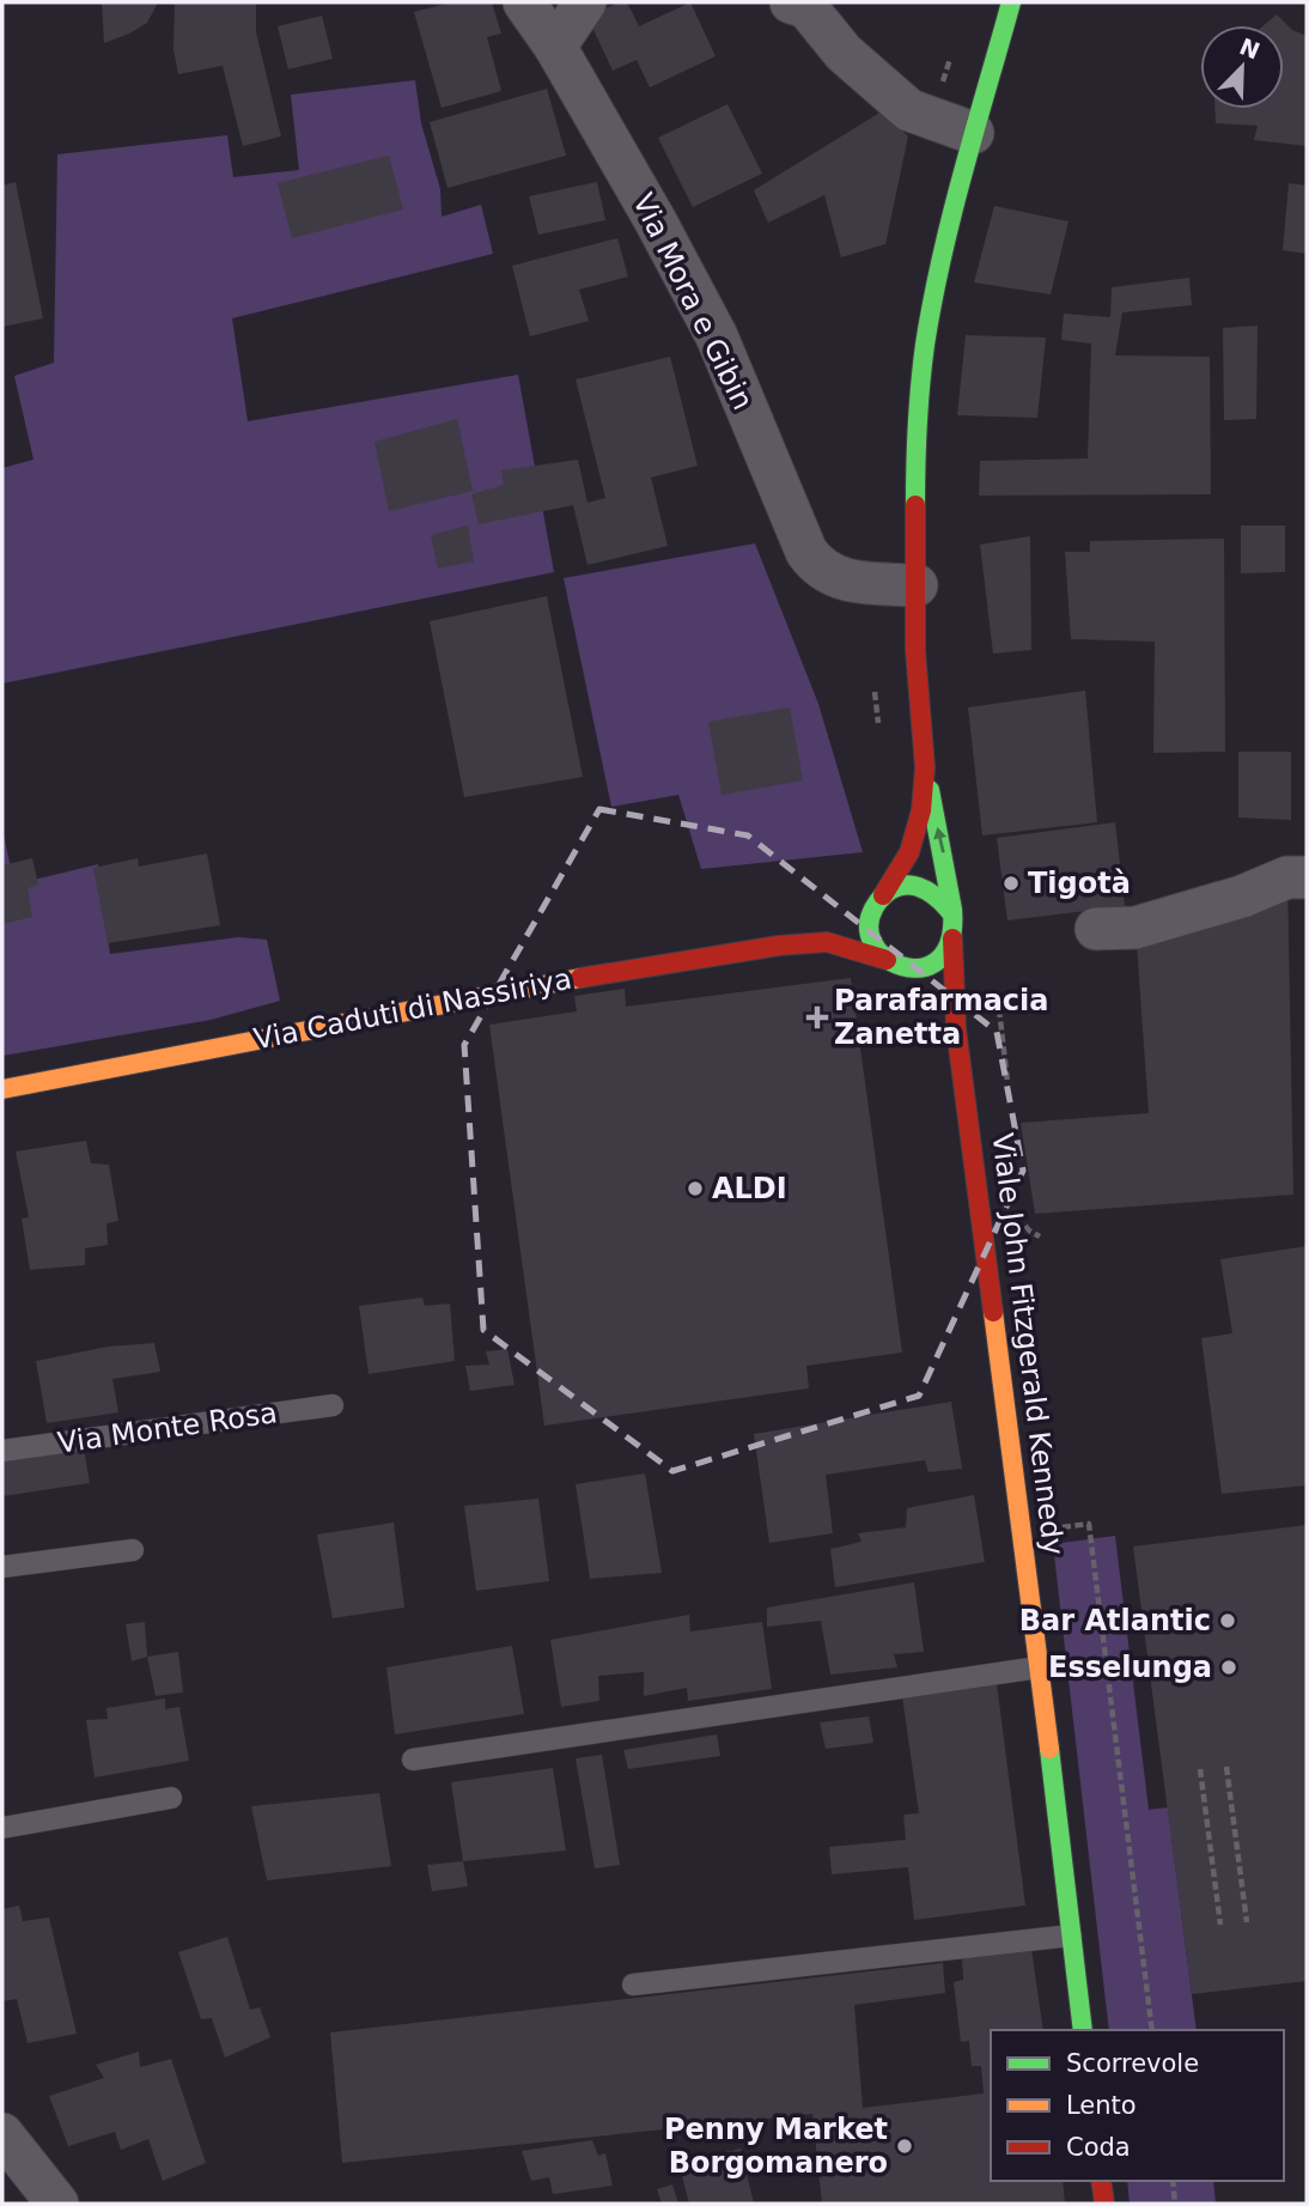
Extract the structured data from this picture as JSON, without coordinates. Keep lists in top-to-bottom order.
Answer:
{
  "streets": {
    "main road": ["Via Caduti di Nassiriya", "Viale John Fitzgerald Kennedy"],
    "street": ["Via Mora e Gibin"],
    "lane": ["Via Monte Rosa"]
  },
  "crossings": [
    ["Via Mora e Gibin", "Viale John Fitzgerald Kennedy"],
    ["Via Caduti di Nassiriya", "Viale John Fitzgerald Kennedy"]
  ],
  "places": {
    "other": [
      "Tigotà",
      "ALDI",
      "Bar Atlantic",
      "Esselunga",
      "Penny Market Borgomanero"
    ],
    "health": ["Parafarmacia Zanetta"]
  },
  "legend": ["Scorrevole", "Lento", "Coda"],
  "north": "top right"
}
